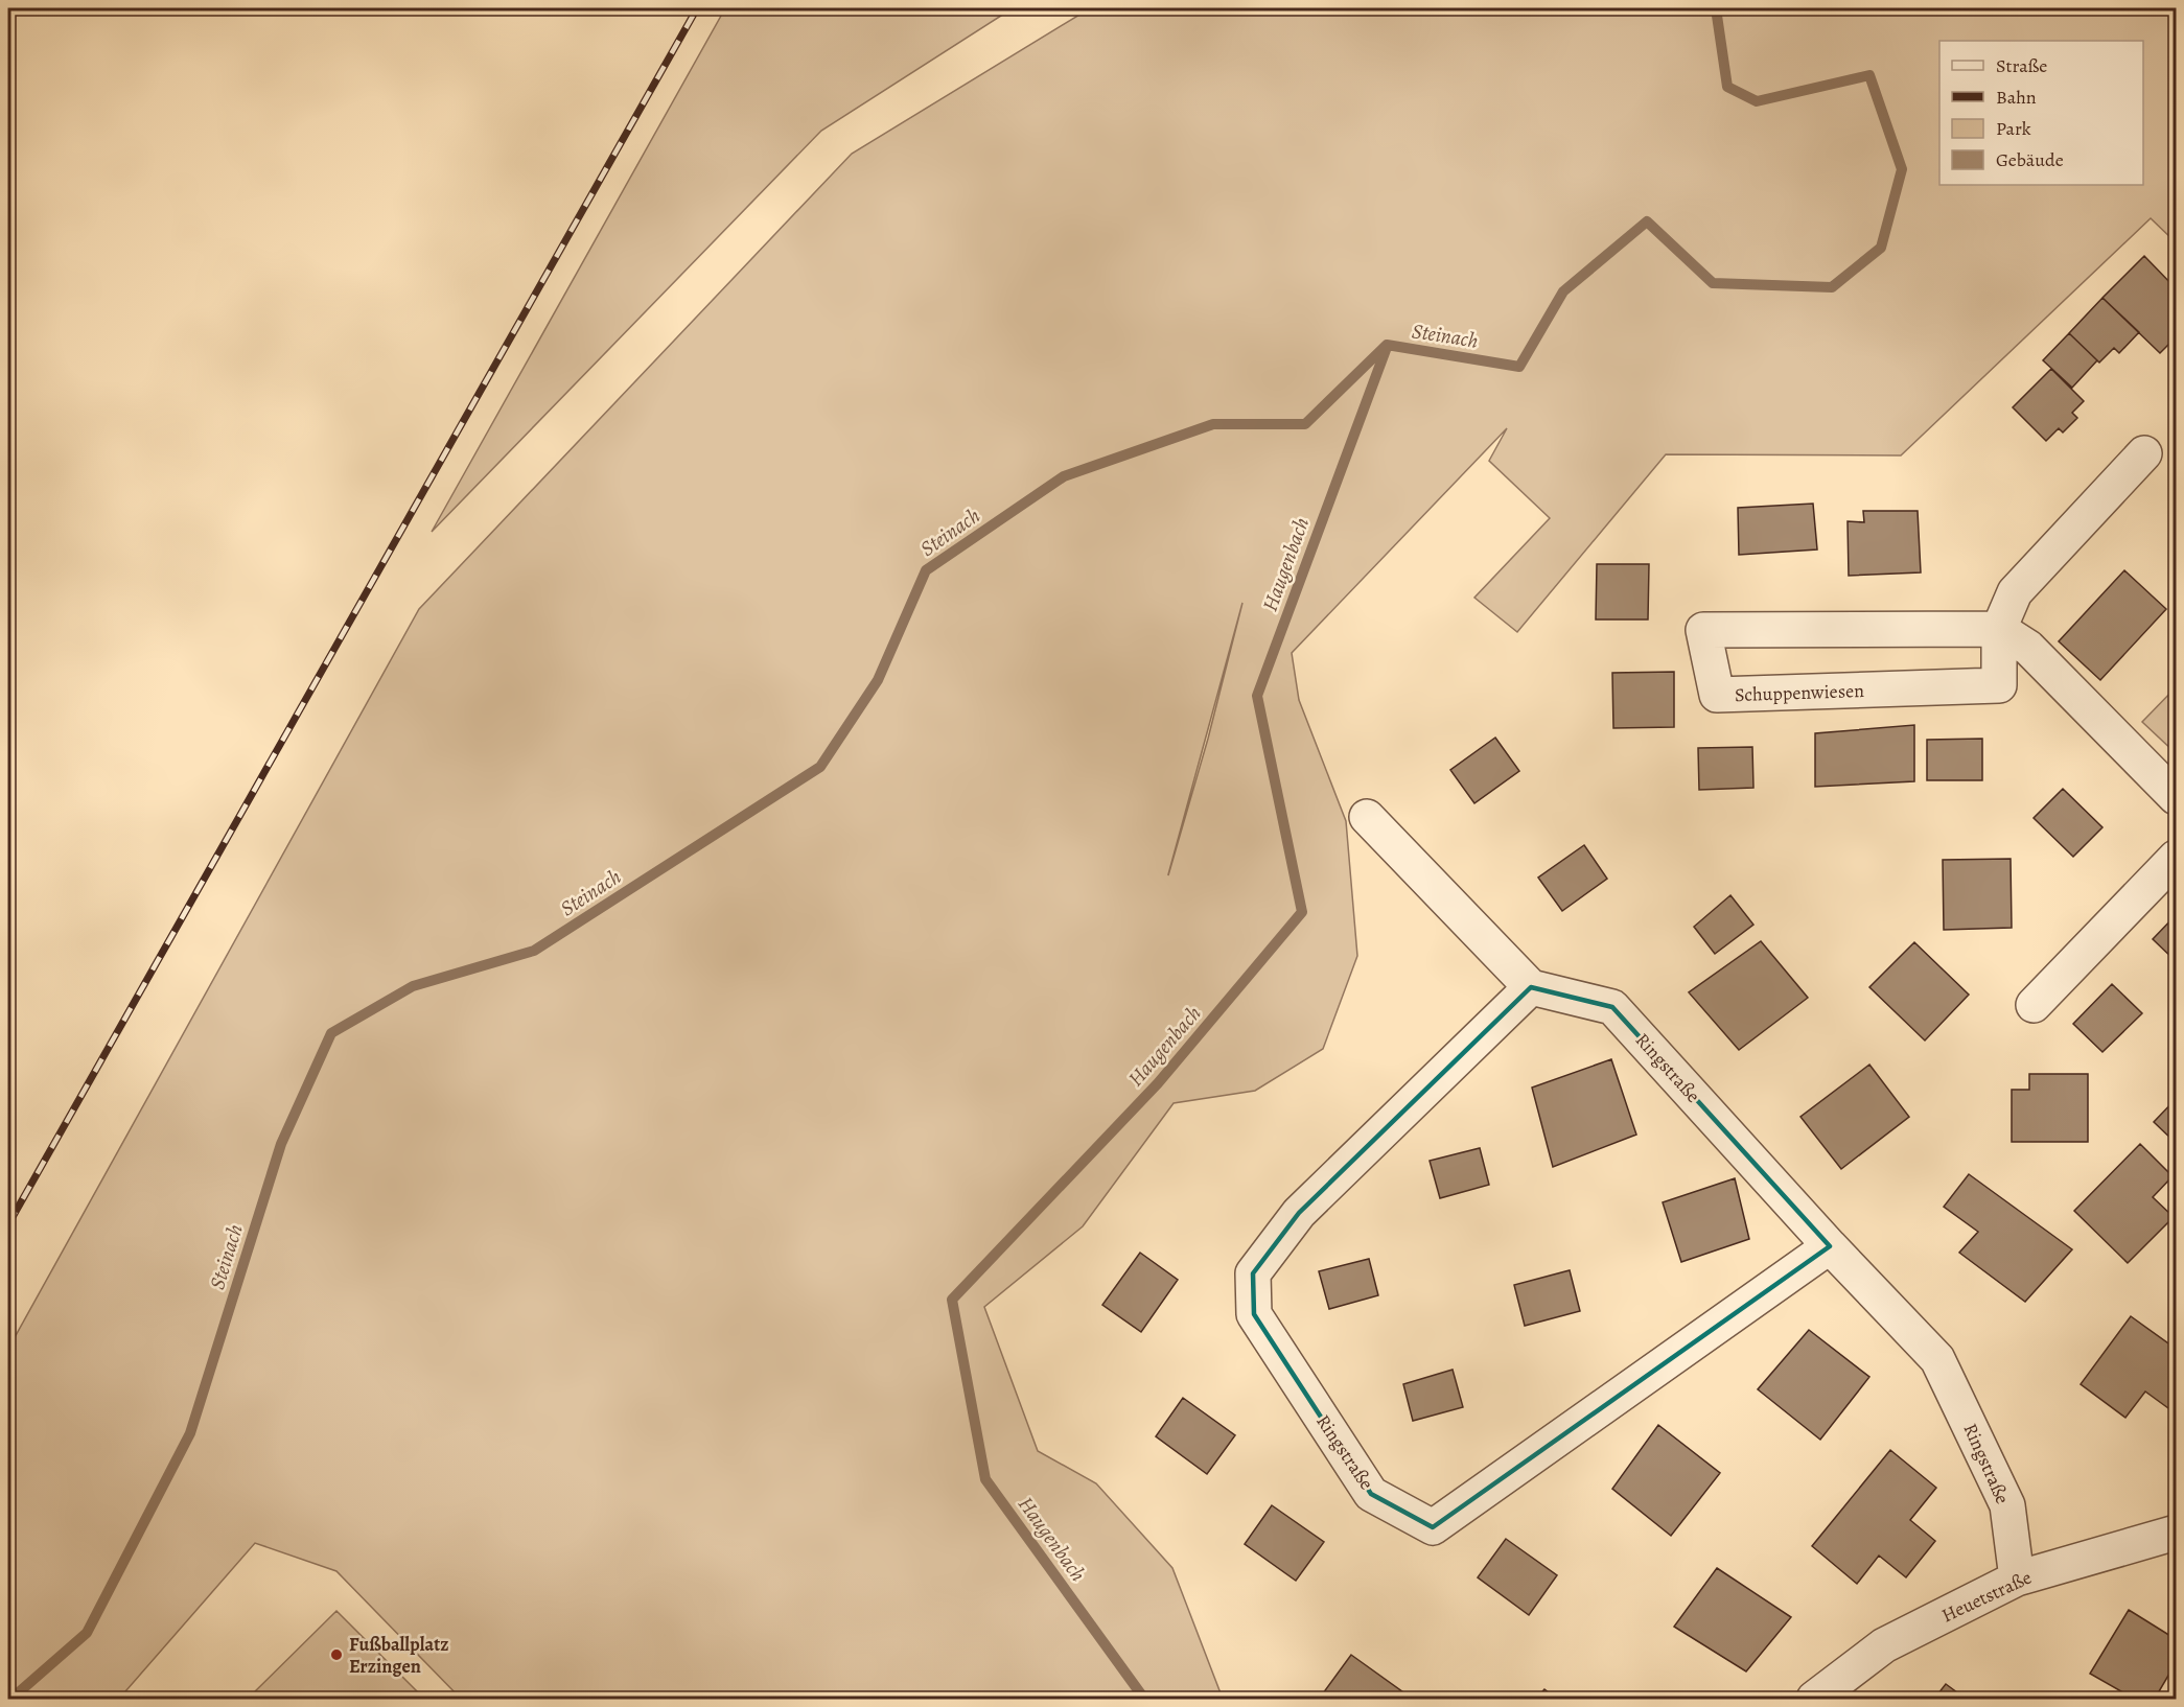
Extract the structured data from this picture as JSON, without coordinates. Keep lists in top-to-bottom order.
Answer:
{
  "streets": {
    "street": ["Schuppenwiesen", "Ringstraße", "Heuetstraße"]
  },
  "crossings": [
    ["Ringstraße", "Heuetstraße"]
  ],
  "water": ["Steinach", "Haugenbach"],
  "places": ["Fußballplatz Erzingen"],
  "legend": [
    "Straße",
    "Bahn",
    "Park",
    "Gebäude"
  ]
}
